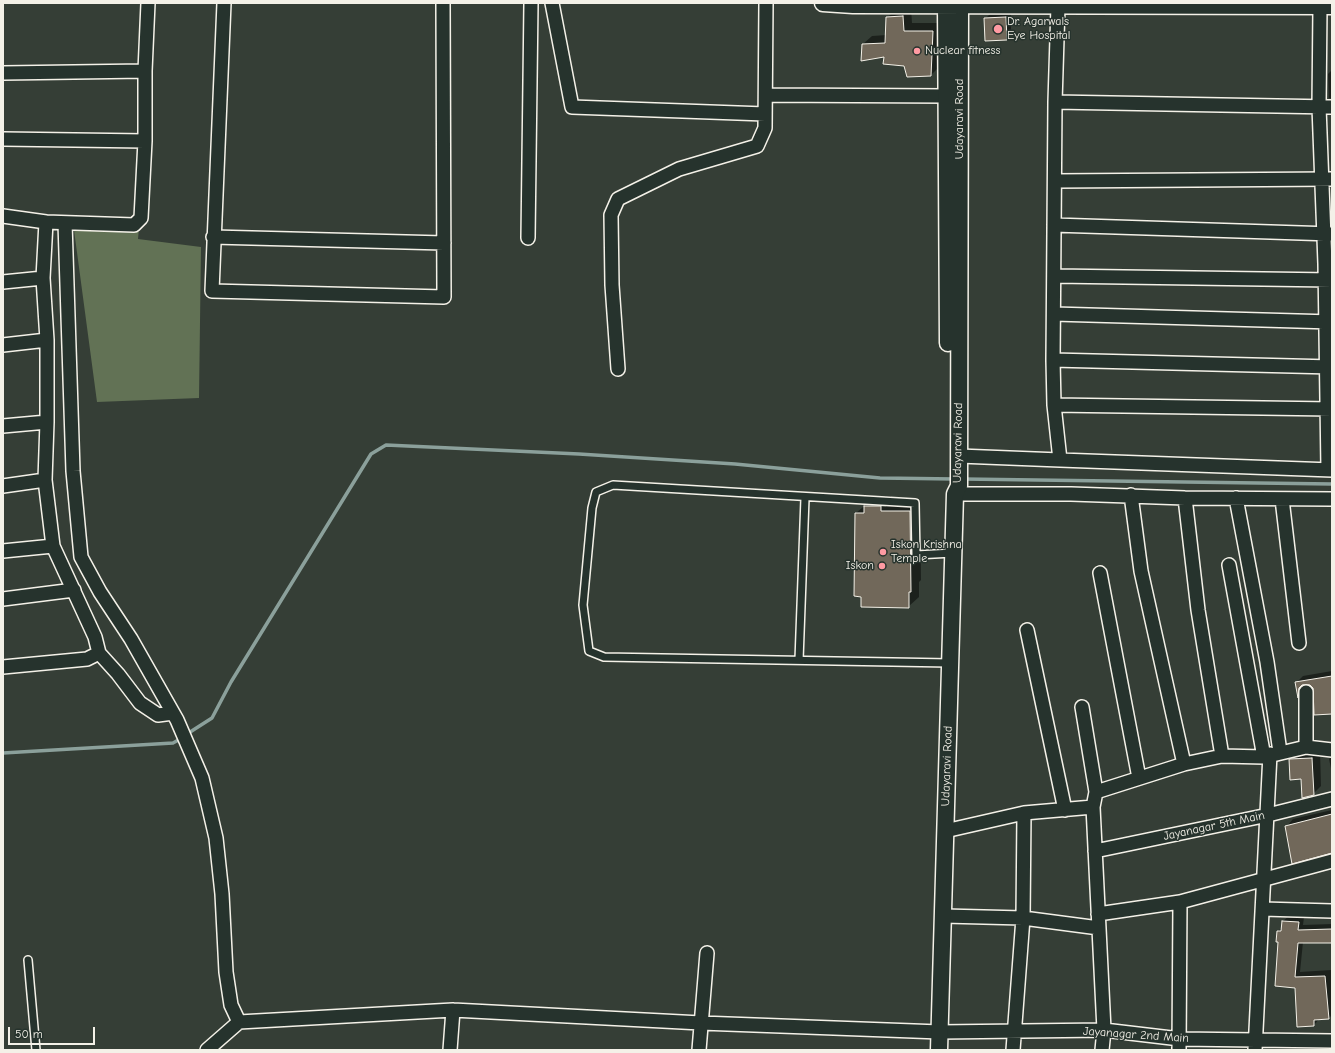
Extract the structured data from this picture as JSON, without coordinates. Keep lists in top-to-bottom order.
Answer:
{
  "streets": {
    "street": ["Udayaravi Road", "Jayanagar 5th Main", "Jayanagar 2nd Main"]
  },
  "crossings": [
    ["Udayaravi Road", "Jayanagar 2nd Main"]
  ],
  "places": [
    "Dr. Agarwals Eye Hospital",
    "Nuclear fitness",
    "Iskon Krishna Temple",
    "Iskon"
  ],
  "scale_bar": "50 m"
}
